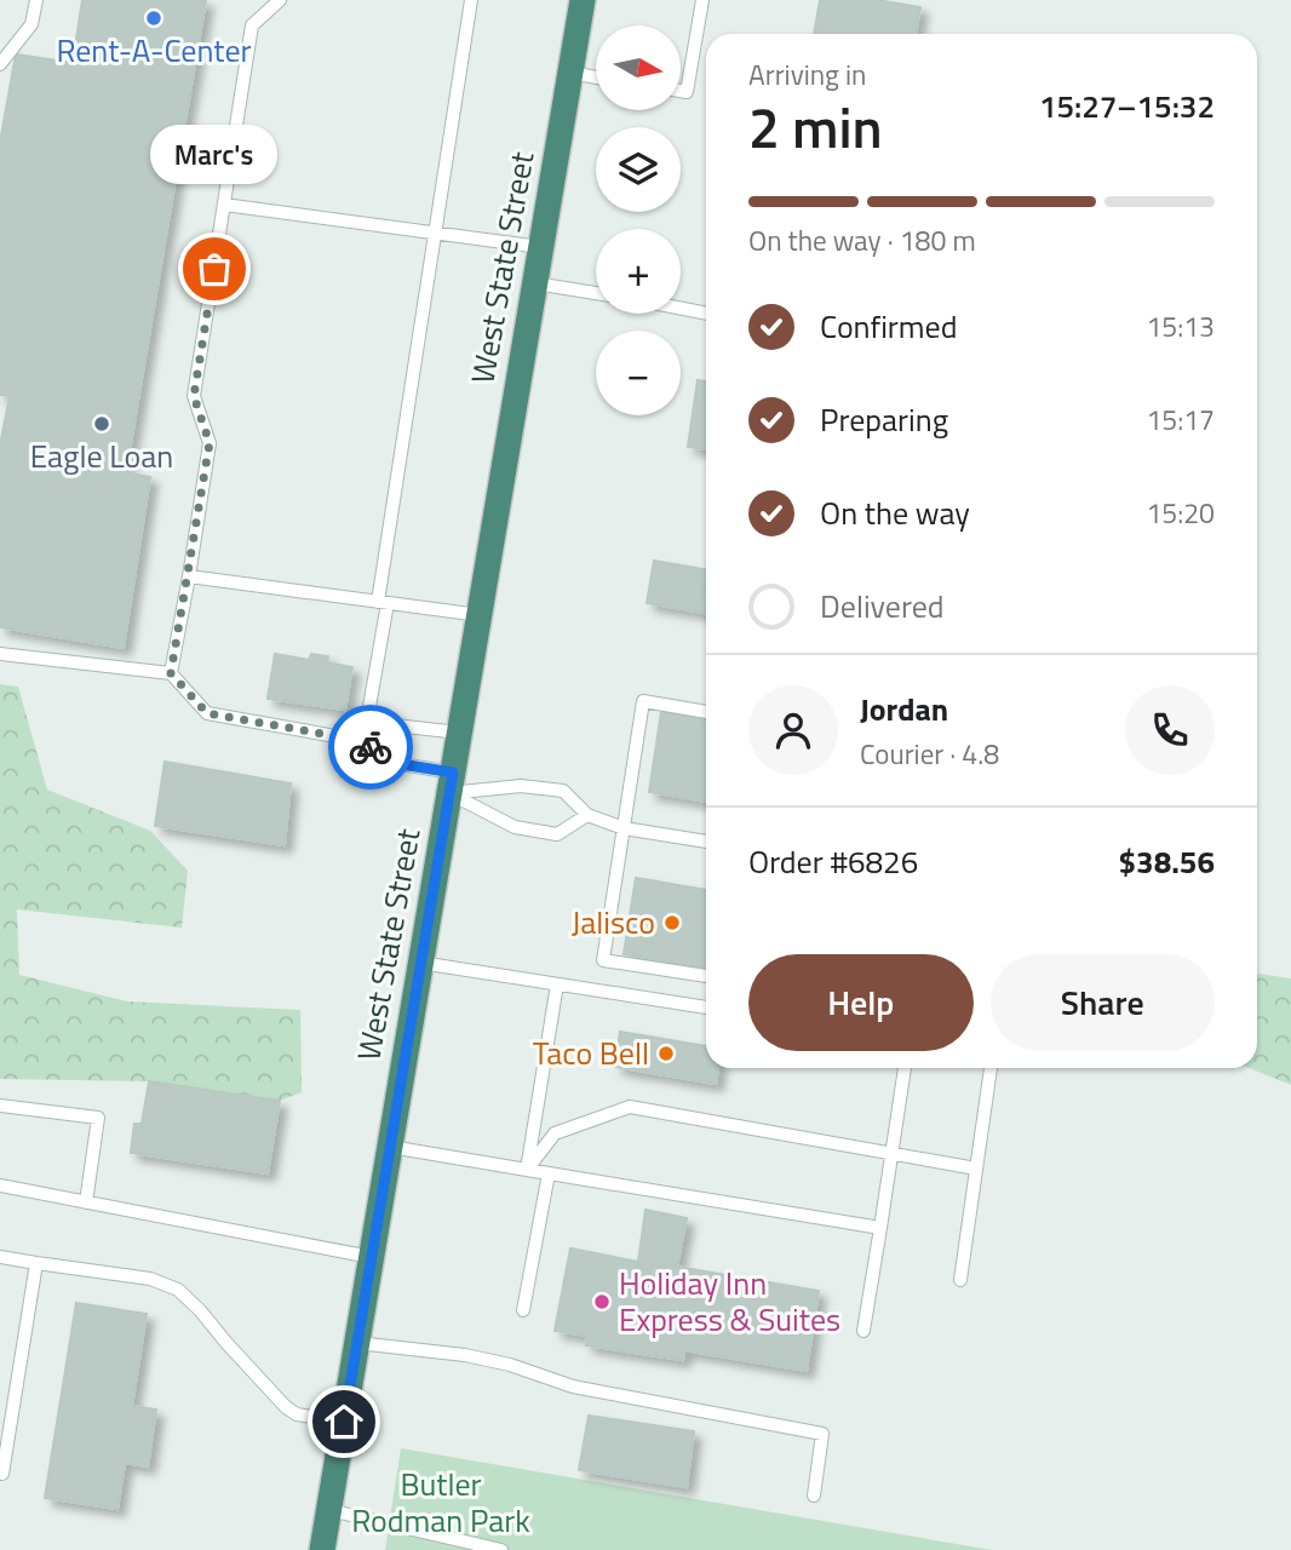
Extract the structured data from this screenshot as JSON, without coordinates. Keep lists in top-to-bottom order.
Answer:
{
  "streets": {
    "highway": ["West State Street"]
  },
  "parks": ["Butler Rodman Park"],
  "places": [
    "Rent-A-Center",
    "Marc's",
    "Eagle Loan",
    "Jalisco",
    "Taco Bell",
    "Holiday Inn Express & Suites"
  ],
  "north": "right",
  "page": {
    "map_buttons": ["+", "−"],
    "heading": ["2 min", "Arriving in", "15:27–15:32"],
    "panel": [
      "Jordan",
      "Courier · 4.8",
      "Order #6826",
      "$38.56"
    ],
    "bubble": "Marc's",
    "bar": "On the way · 180 m",
    "list": [
      ["Confirmed", "15:13"],
      ["Preparing", "15:17"],
      ["On the way", "15:20"],
      "Delivered"
    ],
    "buttons": ["Help", "Share"]
  }
}
